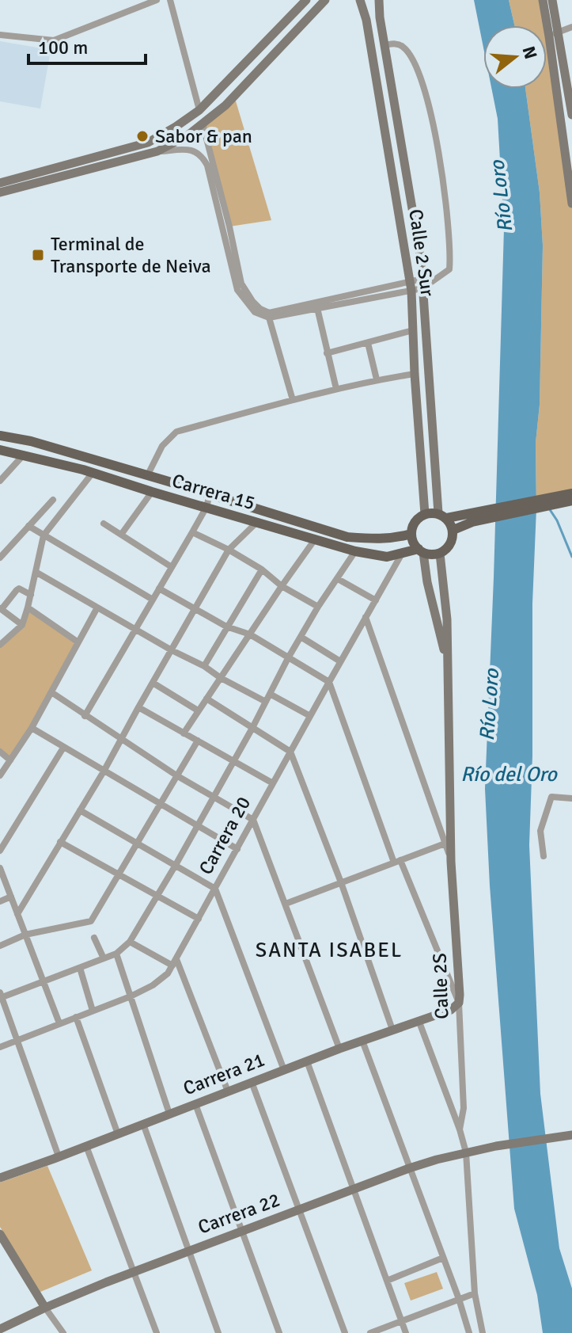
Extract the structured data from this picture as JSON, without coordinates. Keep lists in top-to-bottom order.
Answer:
{
  "streets": {
    "main road": ["Carrera 15"],
    "street": [
      "Calle 2 Sur",
      "Carrera 20",
      "Calle 2S",
      "Carrera 21",
      "Carrera 22"
    ]
  },
  "crossings": [
    ["Calle 2 Sur", "Carrera 15"],
    ["Carrera 15", "Carrera 20"],
    ["Calle 2S", "Carrera 21"]
  ],
  "districts": ["SANTA ISABEL"],
  "water": ["Río Loro", "Río del Oro"],
  "places": {
    "other": ["Sabor & pan"],
    "transit": ["Terminal de Transporte de Neiva"]
  },
  "scale_bar": "100 m",
  "north": "right"
}
